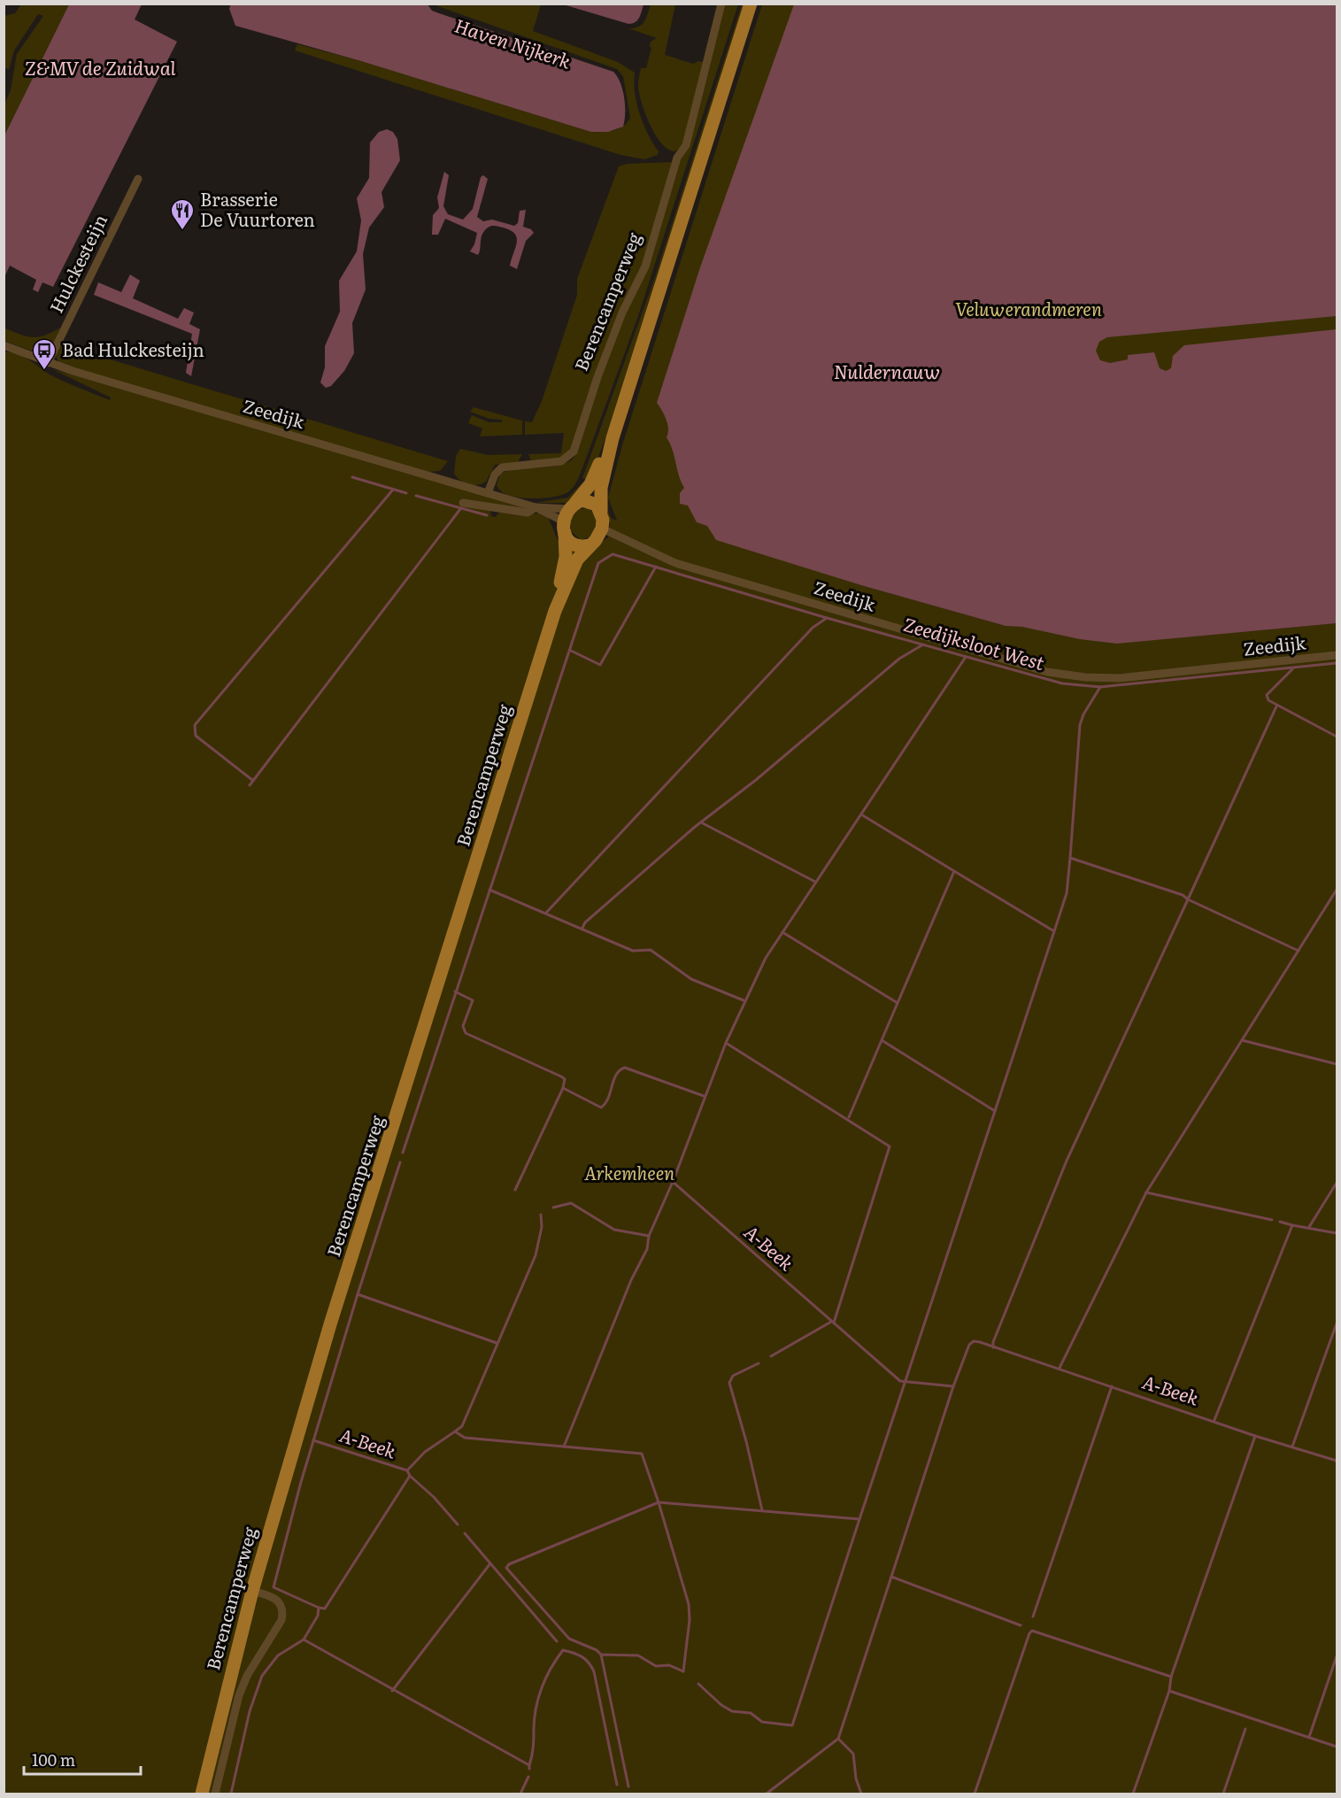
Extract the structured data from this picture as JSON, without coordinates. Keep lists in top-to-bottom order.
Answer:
{
  "streets": {
    "main road": ["Berencamperweg"],
    "street": ["Hulckesteijn", "Zeedijk"]
  },
  "crossings": [
    ["Hulckesteijn", "Zeedijk"],
    ["Berencamperweg", "Zeedijk"]
  ],
  "water": [
    "Haven Nijkerk",
    "Z&MV de Zuidwal",
    "Nuldernauw",
    "Zeedijksloot West",
    "A-Beek"
  ],
  "parks": ["Veluwerandmeren", "Arkemheen"],
  "places": {
    "restaurant": ["Brasserie De Vuurtoren"],
    "bus stop": ["Bad Hulckesteijn"]
  },
  "scale_bar": "100 m"
}
